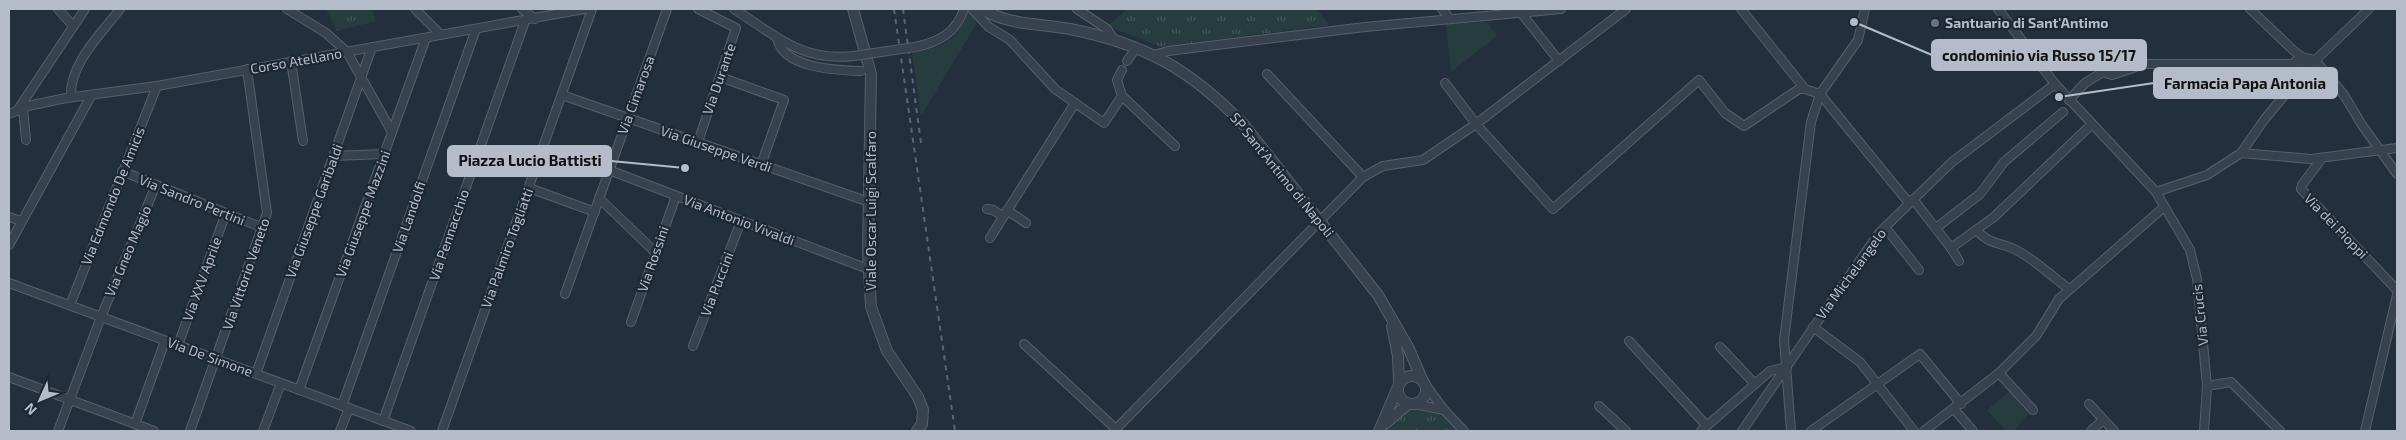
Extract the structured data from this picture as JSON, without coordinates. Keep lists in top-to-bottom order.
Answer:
{
  "streets": {
    "street": [
      "Corso Atellano",
      "Via Durante",
      "Via Cimarosa",
      "Via Giuseppe Verdi",
      "SP Sant'Antimo di Napoli",
      "Via Edmondo De Amicis",
      "Via Sandro Pertini",
      "Via Giuseppe Garibaldi",
      "Viale Oscar Luigi Scalfaro",
      "Via Giuseppe Mazzini",
      "Via Landolfi",
      "Via Antonio Vivaldi",
      "Via dei Pioppi",
      "Via Pennacchio",
      "Via Palmiro Togliatti",
      "Via Gneo Magio",
      "Via Rossini",
      "Via Vittorio Veneto",
      "Via Michelangelo",
      "Via XXV Aprile",
      "Via Puccini",
      "Via Crucis",
      "Via De Simone"
    ]
  },
  "crossings": [
    ["Corso Atellano", "Via Edmondo De Amicis"],
    ["Corso Atellano", "Via Giuseppe Garibaldi"],
    ["Corso Atellano", "Via Giuseppe Mazzini"],
    ["Corso Atellano", "Via Landolfi"],
    ["Corso Atellano", "Via Pennacchio"],
    ["Corso Atellano", "Via Vittorio Veneto"],
    ["Via Durante", "Via Giuseppe Verdi"],
    ["Via Cimarosa", "Via Giuseppe Verdi"],
    ["Via Cimarosa", "Via Antonio Vivaldi"],
    ["Via Giuseppe Verdi", "Viale Oscar Luigi Scalfaro"],
    ["Via Giuseppe Verdi", "Via Palmiro Togliatti"],
    ["Via Edmondo De Amicis", "Via Sandro Pertini"],
    ["Via Edmondo De Amicis", "Via De Simone"],
    ["Via Sandro Pertini", "Via Gneo Magio"],
    ["Via Sandro Pertini", "Via Vittorio Veneto"],
    ["Via Sandro Pertini", "Via XXV Aprile"],
    ["Via Giuseppe Garibaldi", "Via De Simone"],
    ["Viale Oscar Luigi Scalfaro", "Via Antonio Vivaldi"],
    ["Via Giuseppe Mazzini", "Via De Simone"],
    ["Via Landolfi", "Via De Simone"],
    ["Via Antonio Vivaldi", "Via Rossini"],
    ["Via Antonio Vivaldi", "Via Puccini"],
    ["Via Pennacchio", "Via De Simone"],
    ["Via Gneo Magio", "Via De Simone"],
    ["Via Vittorio Veneto", "Via De Simone"],
    ["Via Michelangelo", "Via Crucis"],
    ["Via XXV Aprile", "Via De Simone"]
  ],
  "places": [
    "condominio via Russo 15/17",
    "Santuario di Sant'Antimo",
    "Farmacia Papa Antonia",
    "Piazza Lucio Battisti"
  ],
  "north": "bottom left"
}
